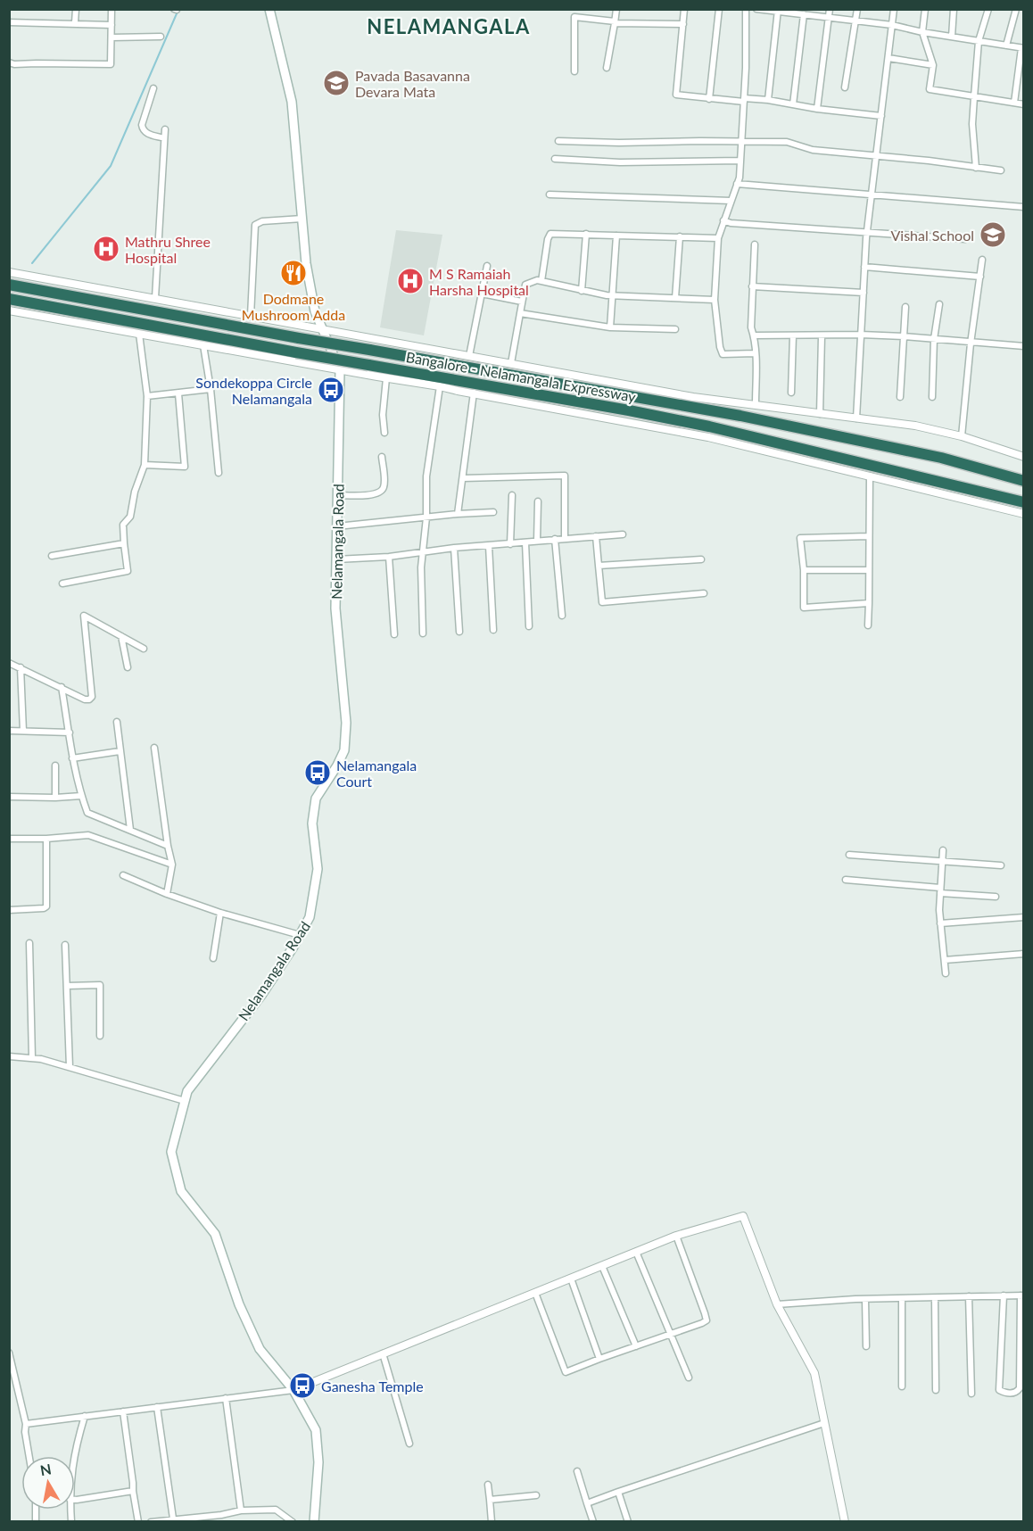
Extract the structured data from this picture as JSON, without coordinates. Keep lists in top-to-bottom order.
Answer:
{
  "streets": {
    "highway": ["Bangalore - Nelamangala Expressway"],
    "main road": ["Nelamangala Road"]
  },
  "districts": ["NELAMANGALA"],
  "places": {
    "school or university": ["Pavada Basavanna Devara Mata", "Vishal School"],
    "hospital": ["Mathru Shree Hospital", "M S Ramaiah Harsha Hospital"],
    "restaurant": ["Dodmane Mushroom Adda"],
    "bus stop": ["Sondekoppa Circle Nelamangala", "Nelamangala Court", "Ganesha Temple"]
  },
  "north": "top"
}
